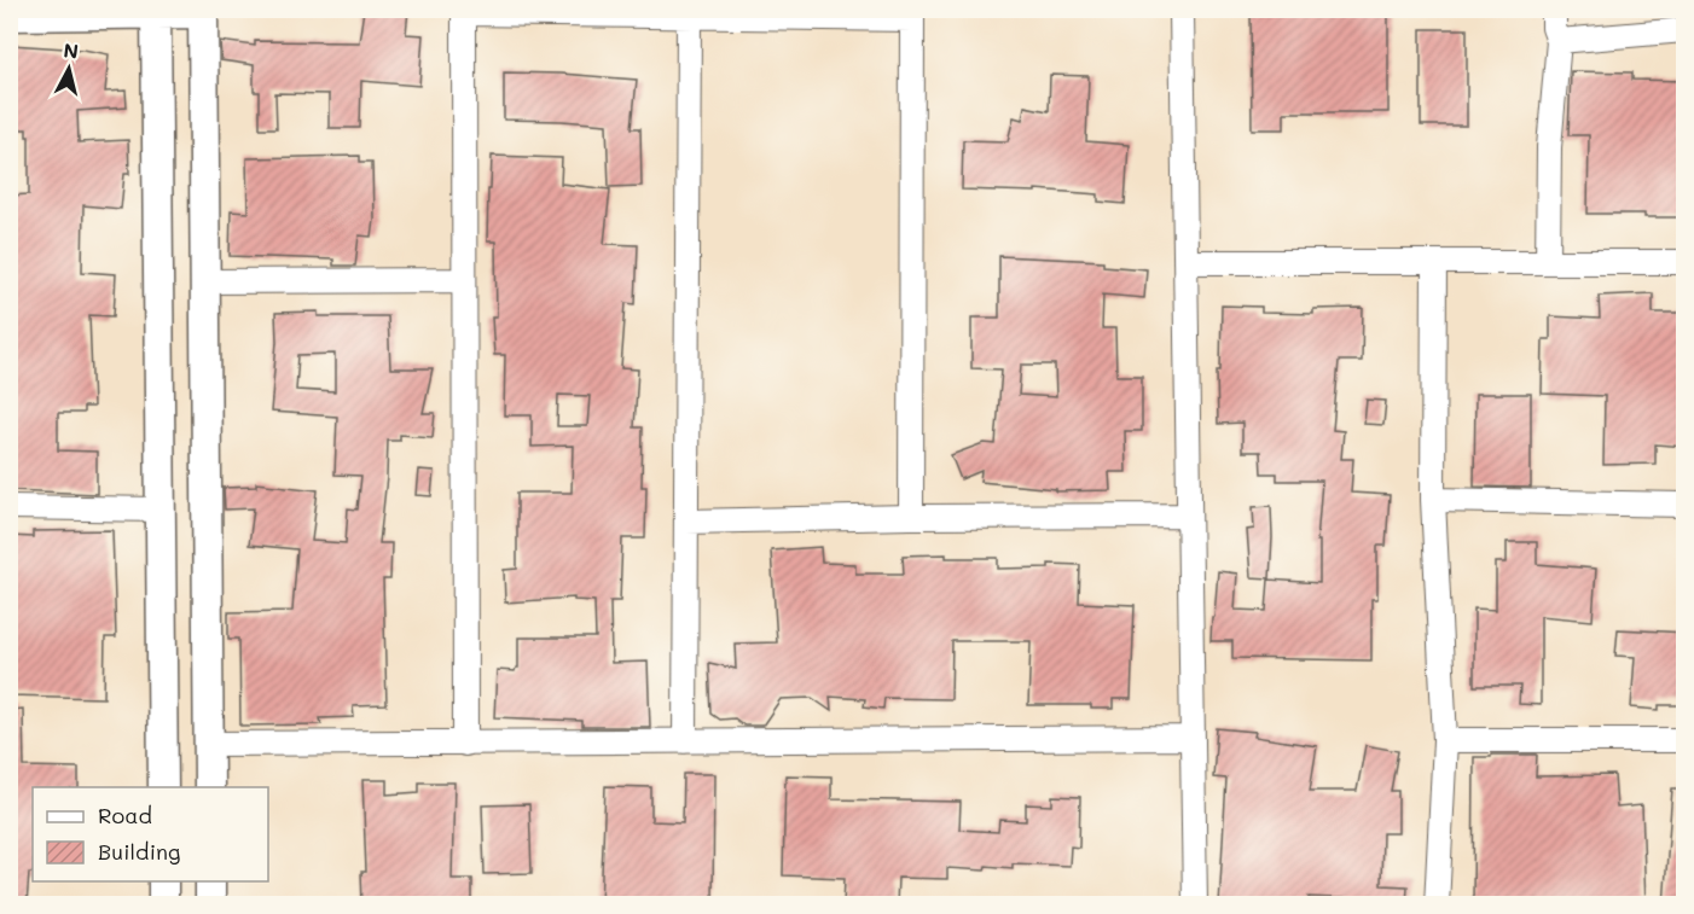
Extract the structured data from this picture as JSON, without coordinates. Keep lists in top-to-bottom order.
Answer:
{
  "legend": ["Road", "Building"],
  "north": "top"
}
